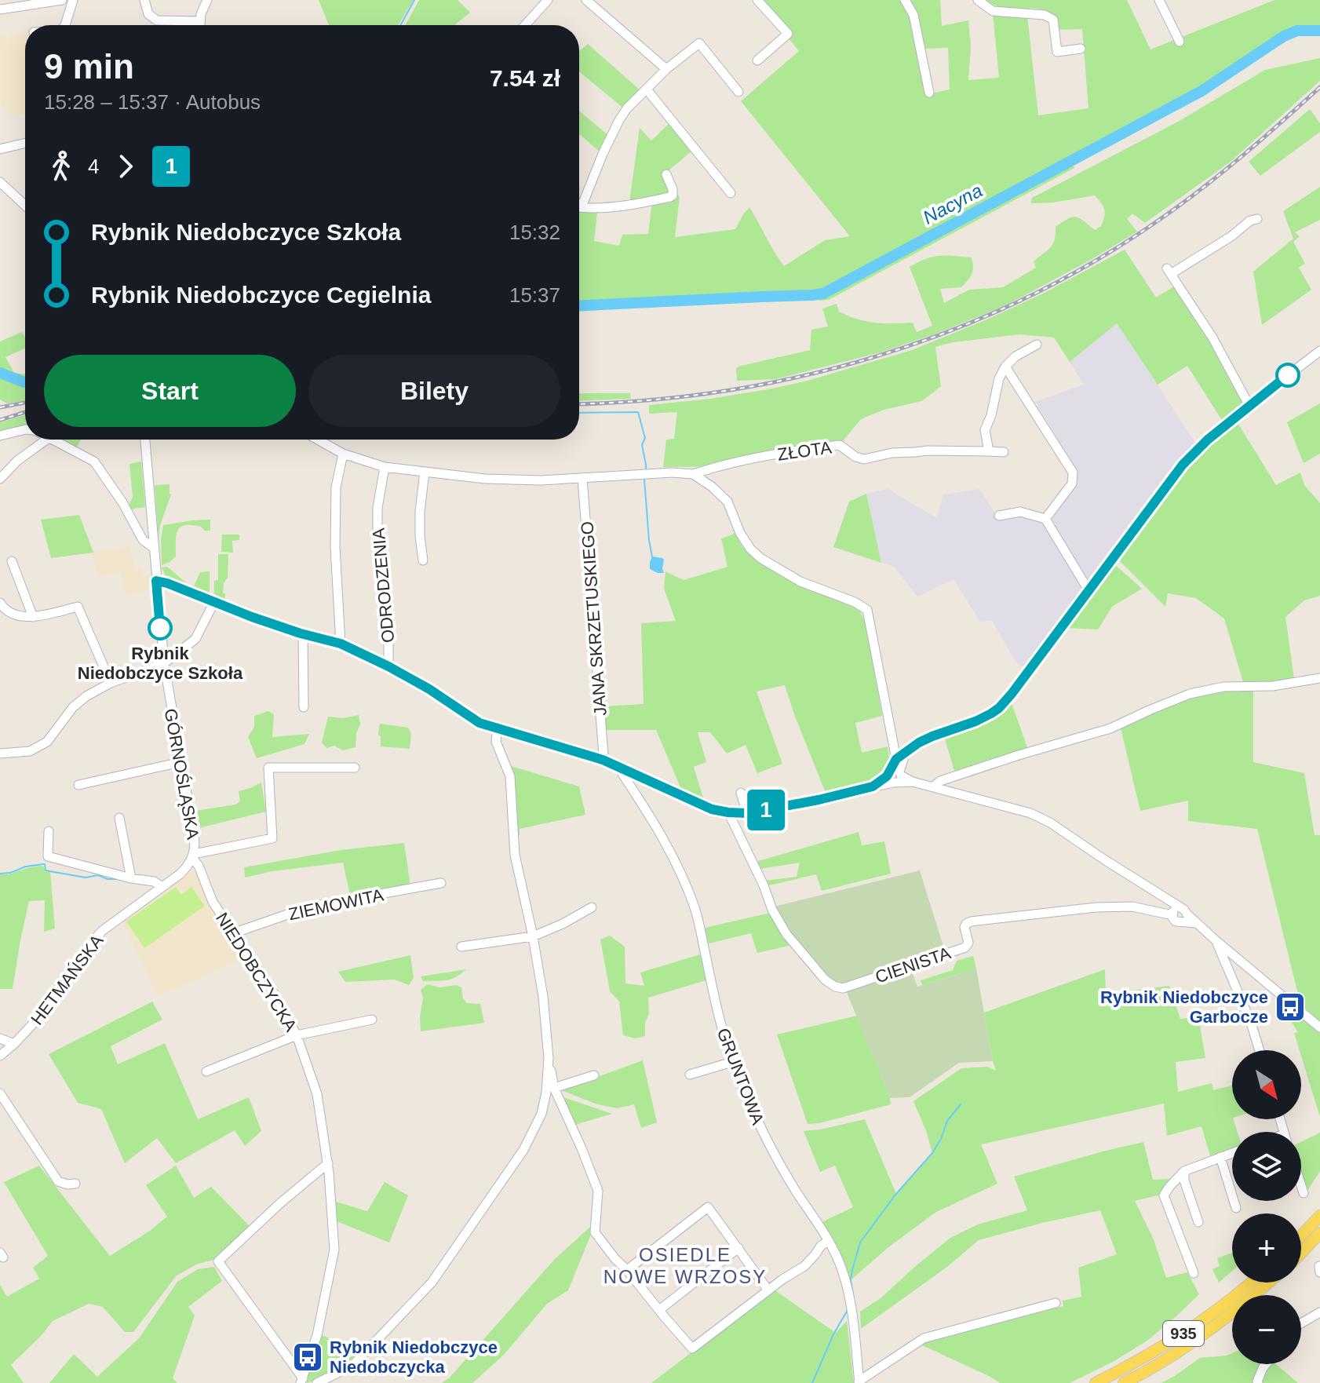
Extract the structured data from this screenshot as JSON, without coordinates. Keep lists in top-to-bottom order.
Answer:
{
  "streets": {
    "main road": ["935"],
    "street": [
      "ZŁOTA",
      "ODRODZENIA",
      "JANA SKRZETUSKIEGO",
      "GÓRNOŚLĄSKA",
      "ZIEMOWITA",
      "CIENISTA",
      "NIEDOBCZYCKA",
      "HETMAŃSKA",
      "GRUNTOWA"
    ]
  },
  "crossings": [
    ["ZŁOTA", "ODRODZENIA"],
    ["ZŁOTA", "JANA SKRZETUSKIEGO"],
    ["GÓRNOŚLĄSKA", "NIEDOBCZYCKA"],
    ["GÓRNOŚLĄSKA", "HETMAŃSKA"],
    ["ZIEMOWITA", "NIEDOBCZYCKA"],
    ["NIEDOBCZYCKA", "HETMAŃSKA"]
  ],
  "districts": ["OSIEDLE NOWE WRZOSY"],
  "water": ["Nacyna"],
  "places": {
    "other": ["Rybnik Niedobczyce Szkoła"],
    "bus stop": ["Rybnik Niedobczyce Garbocze", "Rybnik Niedobczyce Niedobczycka"]
  },
  "lines": ["bus line 1"],
  "north": "bottom right",
  "page": {
    "on_map": "1",
    "heading": ["9 min", "15:28 – 15:37 · Autobus", "7.54 zł"],
    "legs": ["4", "1"],
    "list": [
      {
        "name": "Rybnik Niedobczyce Szkoła",
        "value": "15:32"
      },
      {
        "name": "Rybnik Niedobczyce Cegielnia",
        "value": "15:37"
      }
    ],
    "buttons": ["Start", "Bilety"],
    "map_buttons": ["+", "−"]
  }
}
